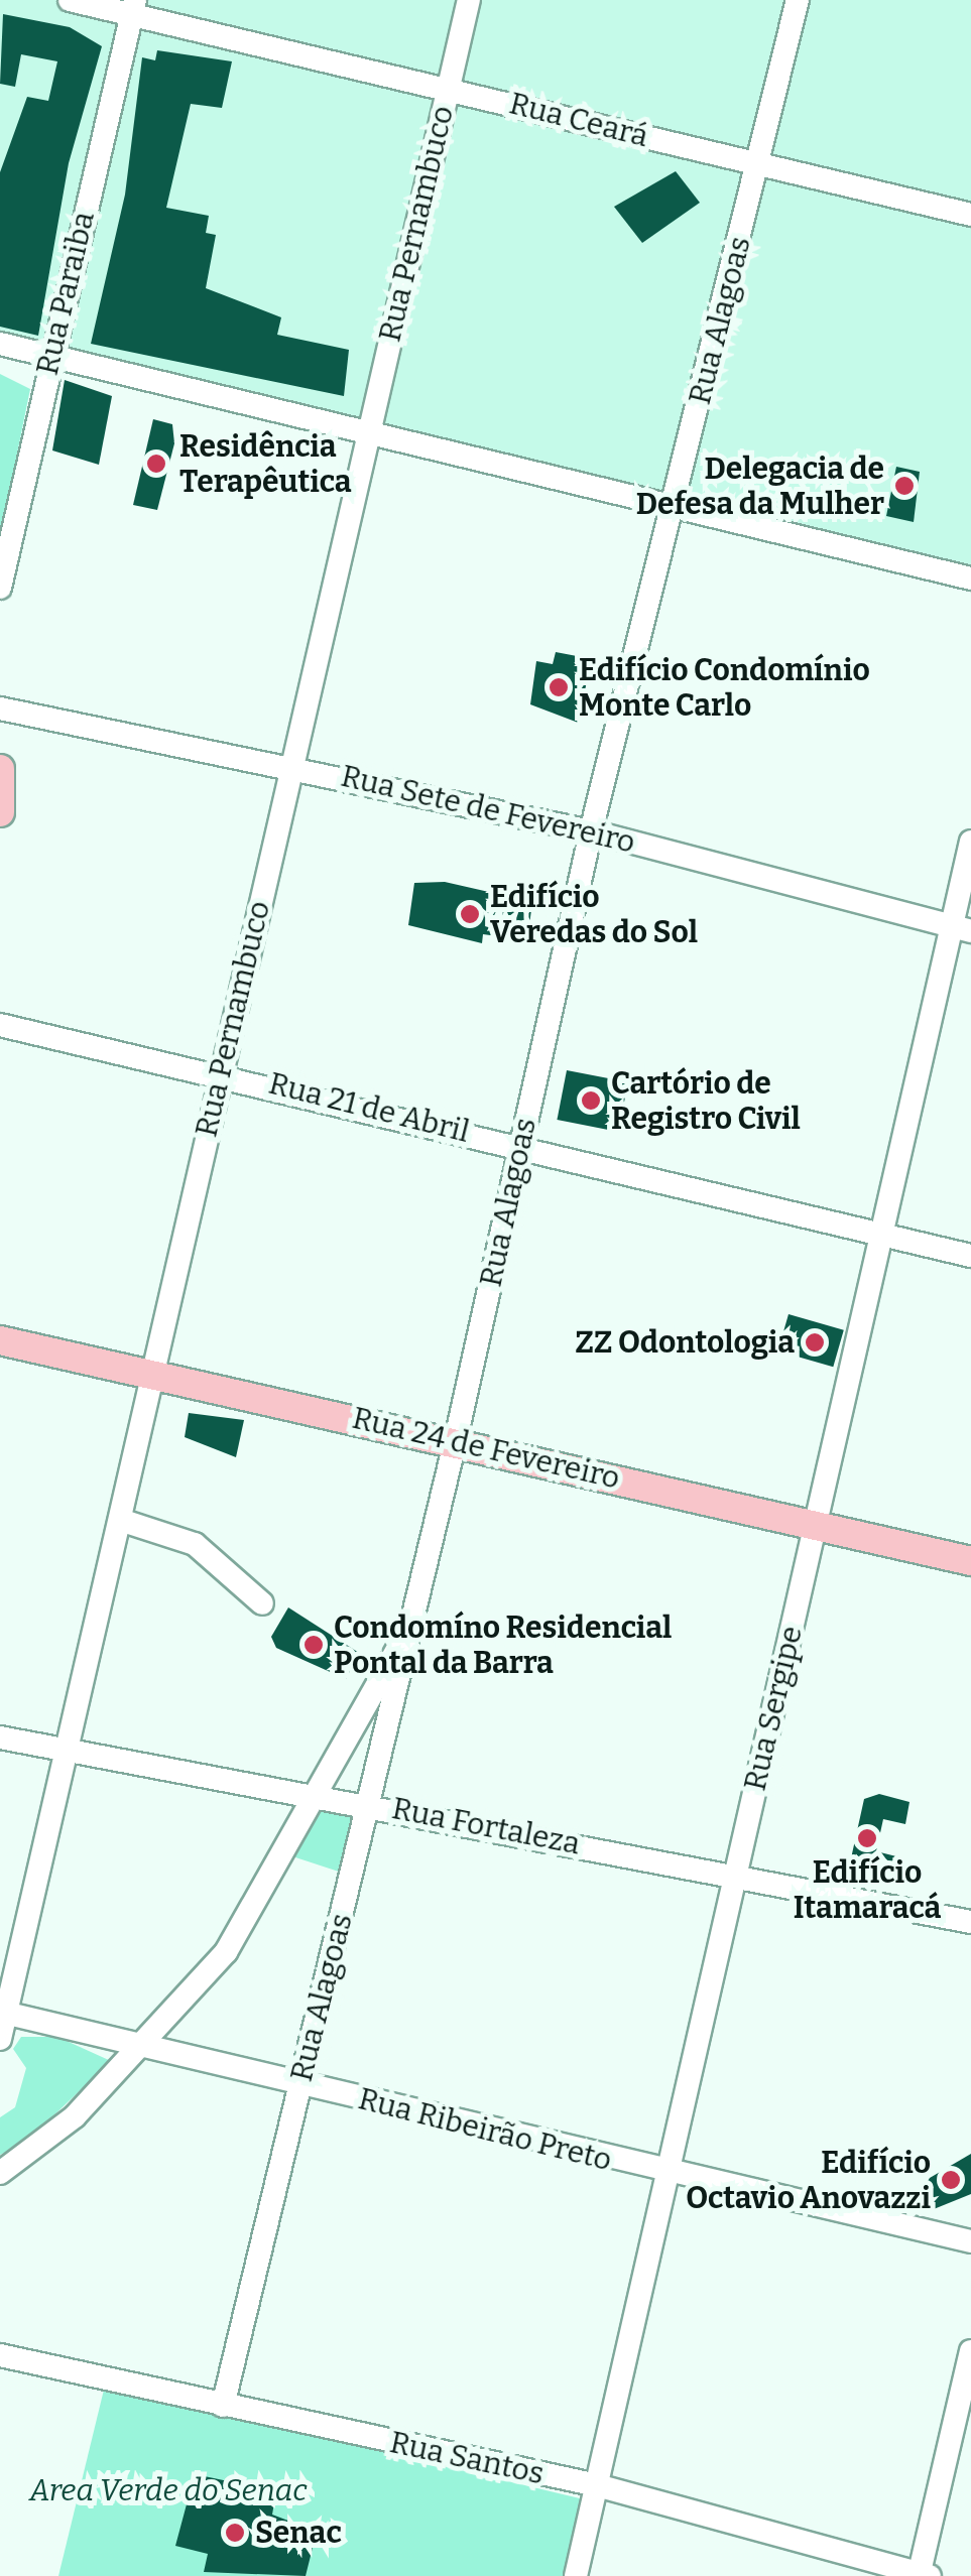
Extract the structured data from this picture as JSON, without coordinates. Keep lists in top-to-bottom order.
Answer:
{
  "streets": {
    "main road": ["Rua 24 de Fevereiro"],
    "street": [
      "Rua Ceará",
      "Rua Pernambuco",
      "Rua Paraiba",
      "Rua Alagoas",
      "Rua Sete de Fevereiro",
      "Rua 21 de Abril",
      "Rua Sergipe",
      "Rua Fortaleza",
      "Rua Ribeirão Preto",
      "Rua Santos"
    ]
  },
  "crossings": [
    ["Rua Ceará", "Rua Pernambuco"],
    ["Rua Ceará", "Rua Paraiba"],
    ["Rua Ceará", "Rua Alagoas"],
    ["Rua Pernambuco", "Rua Sete de Fevereiro"],
    ["Rua Pernambuco", "Rua 21 de Abril"],
    ["Rua Pernambuco", "Rua 24 de Fevereiro"],
    ["Rua Pernambuco", "Rua Fortaleza"],
    ["Rua Pernambuco", "Rua Ribeirão Preto"],
    ["Rua Alagoas", "Rua Sete de Fevereiro"],
    ["Rua Alagoas", "Rua 21 de Abril"],
    ["Rua Alagoas", "Rua 24 de Fevereiro"],
    ["Rua Alagoas", "Rua Fortaleza"],
    ["Rua Alagoas", "Rua Ribeirão Preto"],
    ["Rua Alagoas", "Rua Santos"],
    ["Rua Sete de Fevereiro", "Rua Sergipe"],
    ["Rua 21 de Abril", "Rua Sergipe"],
    ["Rua 24 de Fevereiro", "Rua Sergipe"],
    ["Rua Sergipe", "Rua Fortaleza"],
    ["Rua Sergipe", "Rua Ribeirão Preto"],
    ["Rua Sergipe", "Rua Santos"]
  ],
  "parks": ["Area Verde do Senac"],
  "places": [
    "Residência Terapêutica",
    "Delegacia de Defesa da Mulher",
    "Edifício Condomínio Monte Carlo",
    "Edifício Veredas do Sol",
    "Cartório de Registro Civil",
    "ZZ Odontologia",
    "Condomíno Residencial Pontal da Barra",
    "Edifício Itamaracá",
    "Edifício Octavio Anovazzi",
    "Senac"
  ]
}
